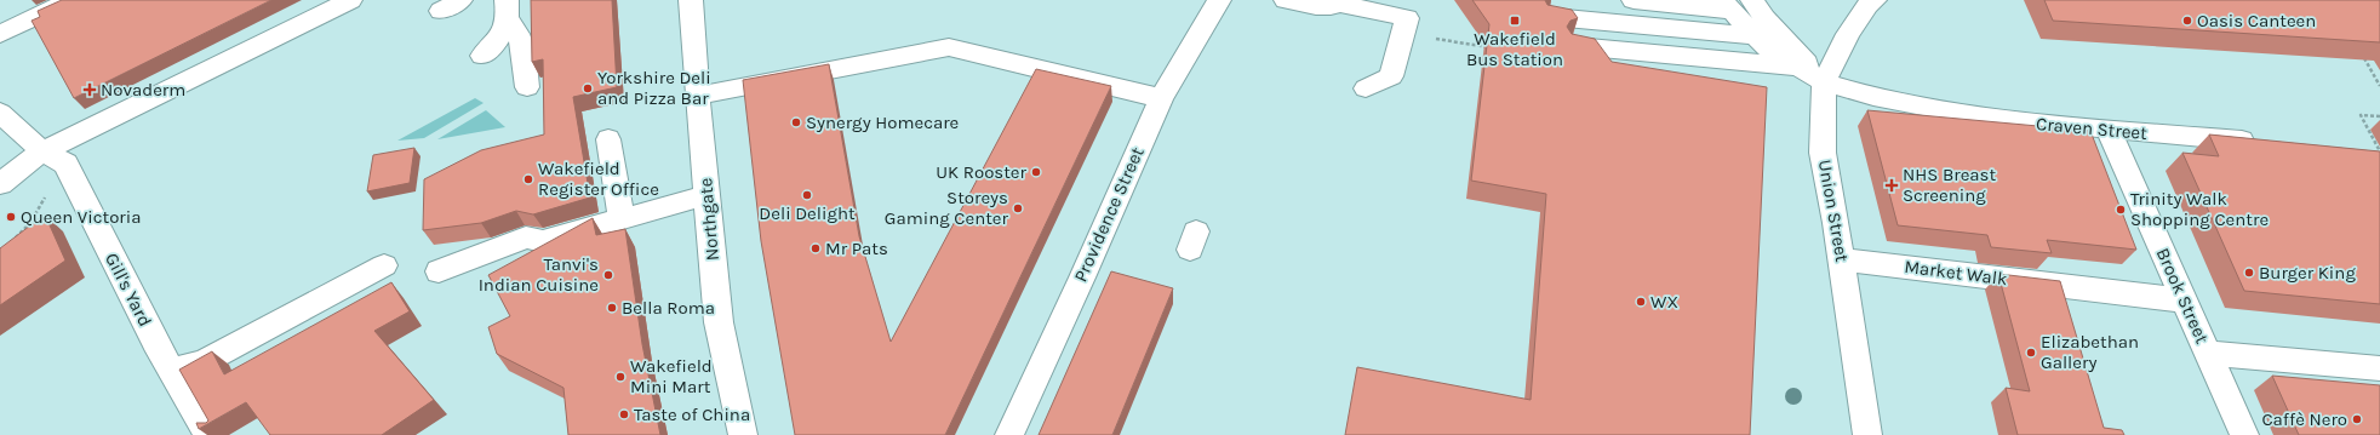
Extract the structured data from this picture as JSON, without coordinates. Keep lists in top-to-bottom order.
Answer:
{
  "streets": {
    "street": [
      "Craven Street",
      "Union Street",
      "Providence Street",
      "Northgate",
      "Market Walk",
      "Gill's Yard",
      "Brook Street"
    ]
  },
  "crossings": [
    ["Craven Street", "Union Street"],
    ["Craven Street", "Brook Street"],
    ["Union Street", "Market Walk"],
    ["Market Walk", "Brook Street"]
  ],
  "places": {
    "transit": ["Wakefield Bus Station"],
    "other": [
      "Oasis Canteen",
      "Yorkshire Deli and Pizza Bar",
      "Synergy Homecare",
      "UK Rooster",
      "Wakefield Register Office",
      "Deli Delight",
      "Storeys Gaming Center",
      "Trinity Walk Shopping Centre",
      "Queen Victoria",
      "Mr Pats",
      "Burger King",
      "Tanvi's Indian Cuisine",
      "WX",
      "Bella Roma",
      "Elizabethan Gallery",
      "Wakefield Mini Mart",
      "Taste of China",
      "Caffè Nero"
    ],
    "health": ["Novaderm", "NHS Breast Screening"]
  }
}
